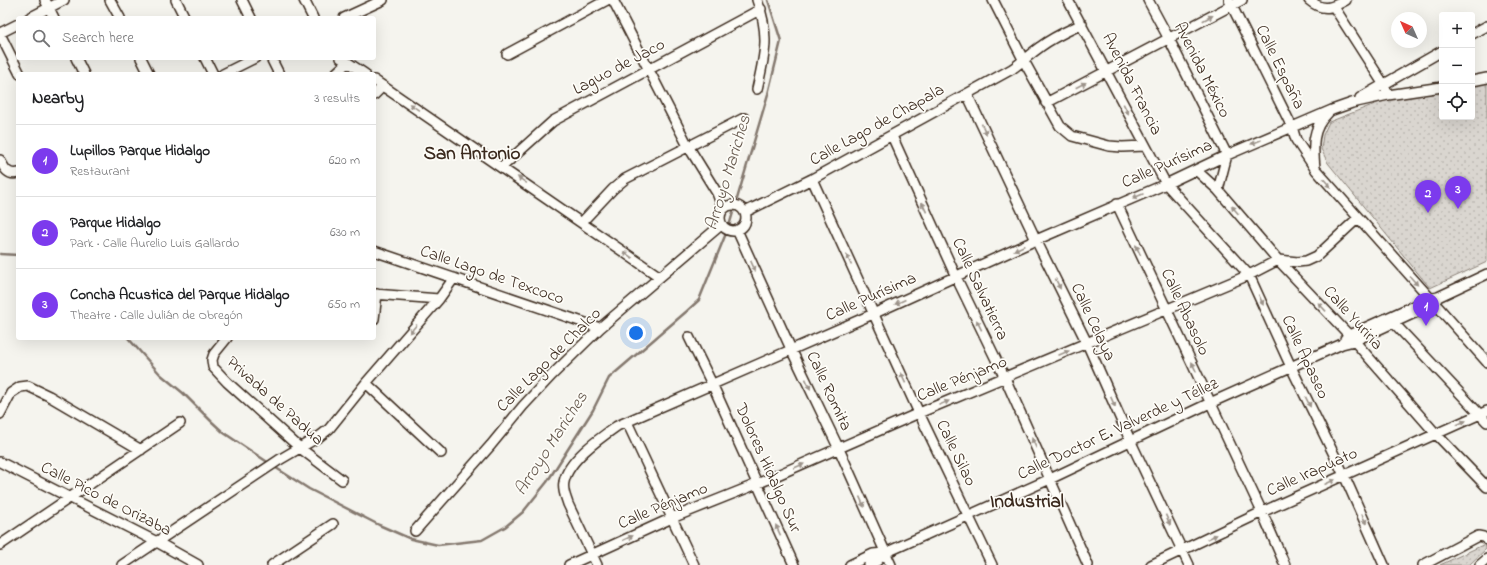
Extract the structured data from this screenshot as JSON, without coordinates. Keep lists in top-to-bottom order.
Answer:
{
  "streets": {
    "street": [
      "Laguo de Jaco",
      "Calle España",
      "Avenida México",
      "Avenida Francia",
      "Calle Lago de Chapala",
      "Calle Purísima",
      "Calle Lago de Texcoco",
      "Calle Salvatierra",
      "Calle Abasolo",
      "Calle Yuriria",
      "Calle Celaya",
      "Calle Apaseo",
      "Calle Lago de Chalco",
      "Calle Pénjamo",
      "Calle Romita",
      "Privada de Padua",
      "Calle Doctor E. Valverde y Téllez",
      "Calle Silao",
      "Dolores Hidalgo Sur",
      "Calle Irapuato",
      "Calle Pico de Orizaba"
    ]
  },
  "crossings": [
    ["Calle España", "Calle Purísima"],
    ["Calle España", "Calle Doctor E. Valverde y Téllez"],
    ["Avenida México", "Calle Purísima"],
    ["Avenida Francia", "Calle Purísima"],
    ["Avenida Francia", "Calle Apaseo"],
    ["Calle Lago de Chapala", "Calle Salvatierra"],
    ["Calle Lago de Chapala", "Calle Celaya"],
    ["Calle Lago de Chapala", "Calle Lago de Chalco"],
    ["Calle Lago de Chapala", "Calle Romita"],
    ["Calle Lago de Chapala", "Calle Silao"],
    ["Calle Purísima", "Calle Salvatierra"],
    ["Calle Purísima", "Calle Abasolo"],
    ["Calle Purísima", "Calle Yuriria"],
    ["Calle Purísima", "Calle Celaya"],
    ["Calle Purísima", "Calle Apaseo"],
    ["Calle Purísima", "Calle Pénjamo"],
    ["Calle Purísima", "Calle Romita"],
    ["Calle Purísima", "Calle Silao"],
    ["Calle Purísima", "Dolores Hidalgo Sur"],
    ["Calle Lago de Texcoco", "Calle Lago de Chalco"],
    ["Calle Salvatierra", "Calle Pénjamo"],
    ["Calle Salvatierra", "Calle Doctor E. Valverde y Téllez"],
    ["Calle Abasolo", "Calle Pénjamo"],
    ["Calle Abasolo", "Calle Doctor E. Valverde y Téllez"],
    ["Calle Abasolo", "Calle Irapuato"],
    ["Calle Yuriria", "Calle Pénjamo"],
    ["Calle Yuriria", "Calle Doctor E. Valverde y Téllez"],
    ["Calle Yuriria", "Calle Irapuato"],
    ["Calle Celaya", "Calle Pénjamo"],
    ["Calle Celaya", "Calle Doctor E. Valverde y Téllez"],
    ["Calle Celaya", "Calle Irapuato"],
    ["Calle Apaseo", "Calle Pénjamo"],
    ["Calle Apaseo", "Calle Doctor E. Valverde y Téllez"],
    ["Calle Apaseo", "Calle Irapuato"],
    ["Calle Lago de Chalco", "Calle Romita"],
    ["Calle Pénjamo", "Calle Romita"],
    ["Calle Pénjamo", "Calle Silao"],
    ["Calle Pénjamo", "Dolores Hidalgo Sur"],
    ["Calle Romita", "Calle Doctor E. Valverde y Téllez"],
    ["Calle Doctor E. Valverde y Téllez", "Calle Silao"]
  ],
  "one_way": [
    "Calle España",
    "Avenida Francia",
    "Calle Salvatierra",
    "Calle Abasolo",
    "Calle Yuriria",
    "Calle Celaya",
    "Calle Apaseo",
    "Calle Pénjamo",
    "Calle Romita",
    "Calle Silao",
    "Dolores Hidalgo Sur",
    "Calle Irapuato"
  ],
  "districts": ["San Antonio", "Industrial"],
  "water": ["Arroyo Mariches"],
  "north": "top left",
  "page": {
    "map_buttons": ["+", "−"],
    "search": "Search here",
    "heading": ["Nearby", "3 results"],
    "list": [
      {
        "mark": "1",
        "name": "Lupillos Parque Hidalgo",
        "note": "Restaurant",
        "value": "620 m"
      },
      {
        "mark": "2",
        "name": "Parque Hidalgo",
        "note": "Park · Calle Aurelio Luis Gallardo",
        "value": "630 m"
      },
      {
        "mark": "3",
        "name": "Concha Acustica del Parque Hidalgo",
        "note": "Theatre · Calle Julián de Obregón",
        "value": "650 m"
      }
    ],
    "pins": ["3", "2", "1"]
  }
}
